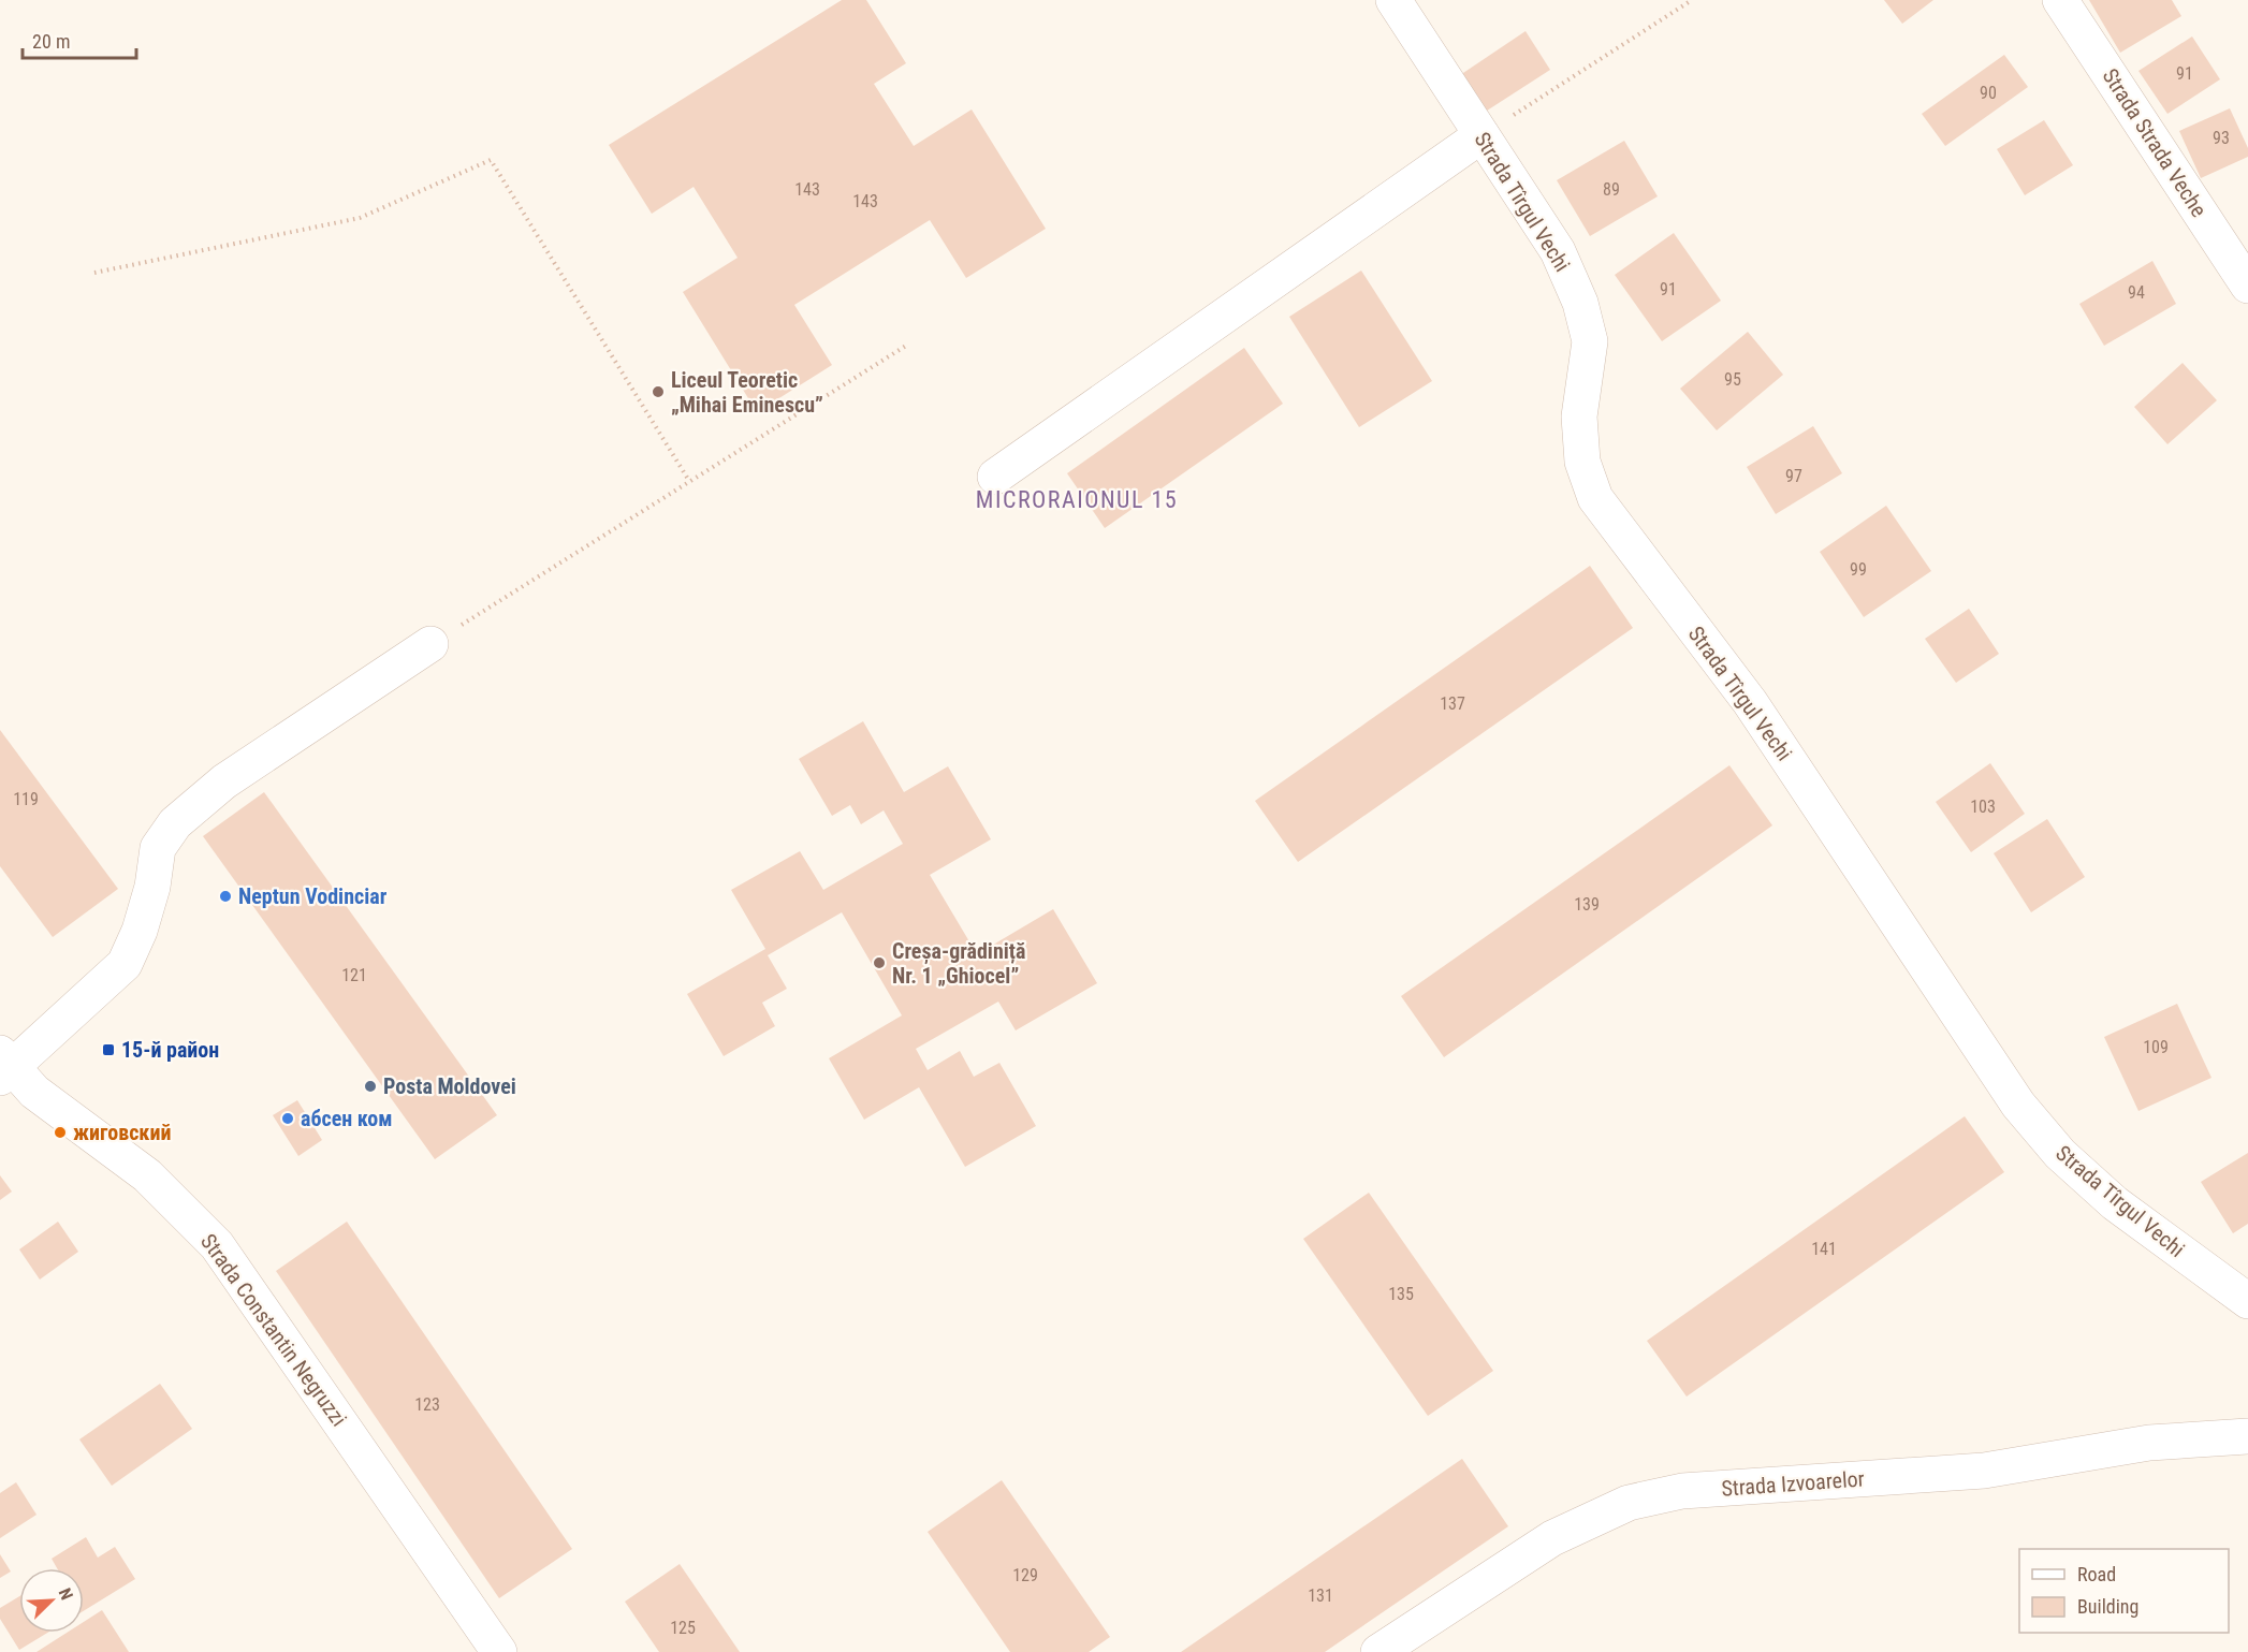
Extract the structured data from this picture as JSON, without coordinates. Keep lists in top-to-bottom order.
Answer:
{
  "streets": {
    "street": [
      "Strada Strada Veche",
      "Strada Tîrgul Vechi",
      "Strada Constantin Negruzzi",
      "Strada Izvoarelor"
    ]
  },
  "districts": ["MICRORAIONUL 15"],
  "places": {
    "other": [
      "Liceul Teoretic „Mihai Eminescu”",
      "Neptun Vodinciar",
      "Creșa-grădiniță Nr. 1 „Ghiocel”",
      "Posta Moldovei",
      "абсен ком",
      "жиговский"
    ],
    "transit": ["15-й район"]
  },
  "house_numbers": [
    "91",
    "90",
    "93",
    "143",
    "89",
    "143",
    "91",
    "94",
    "95",
    "97",
    "99",
    "137",
    "119",
    "103",
    "139",
    "121",
    "109",
    "141",
    "135",
    "123",
    "129",
    "131",
    "125"
  ],
  "legend": ["Road", "Building"],
  "scale_bar": "20 m",
  "north": "top right"
}
